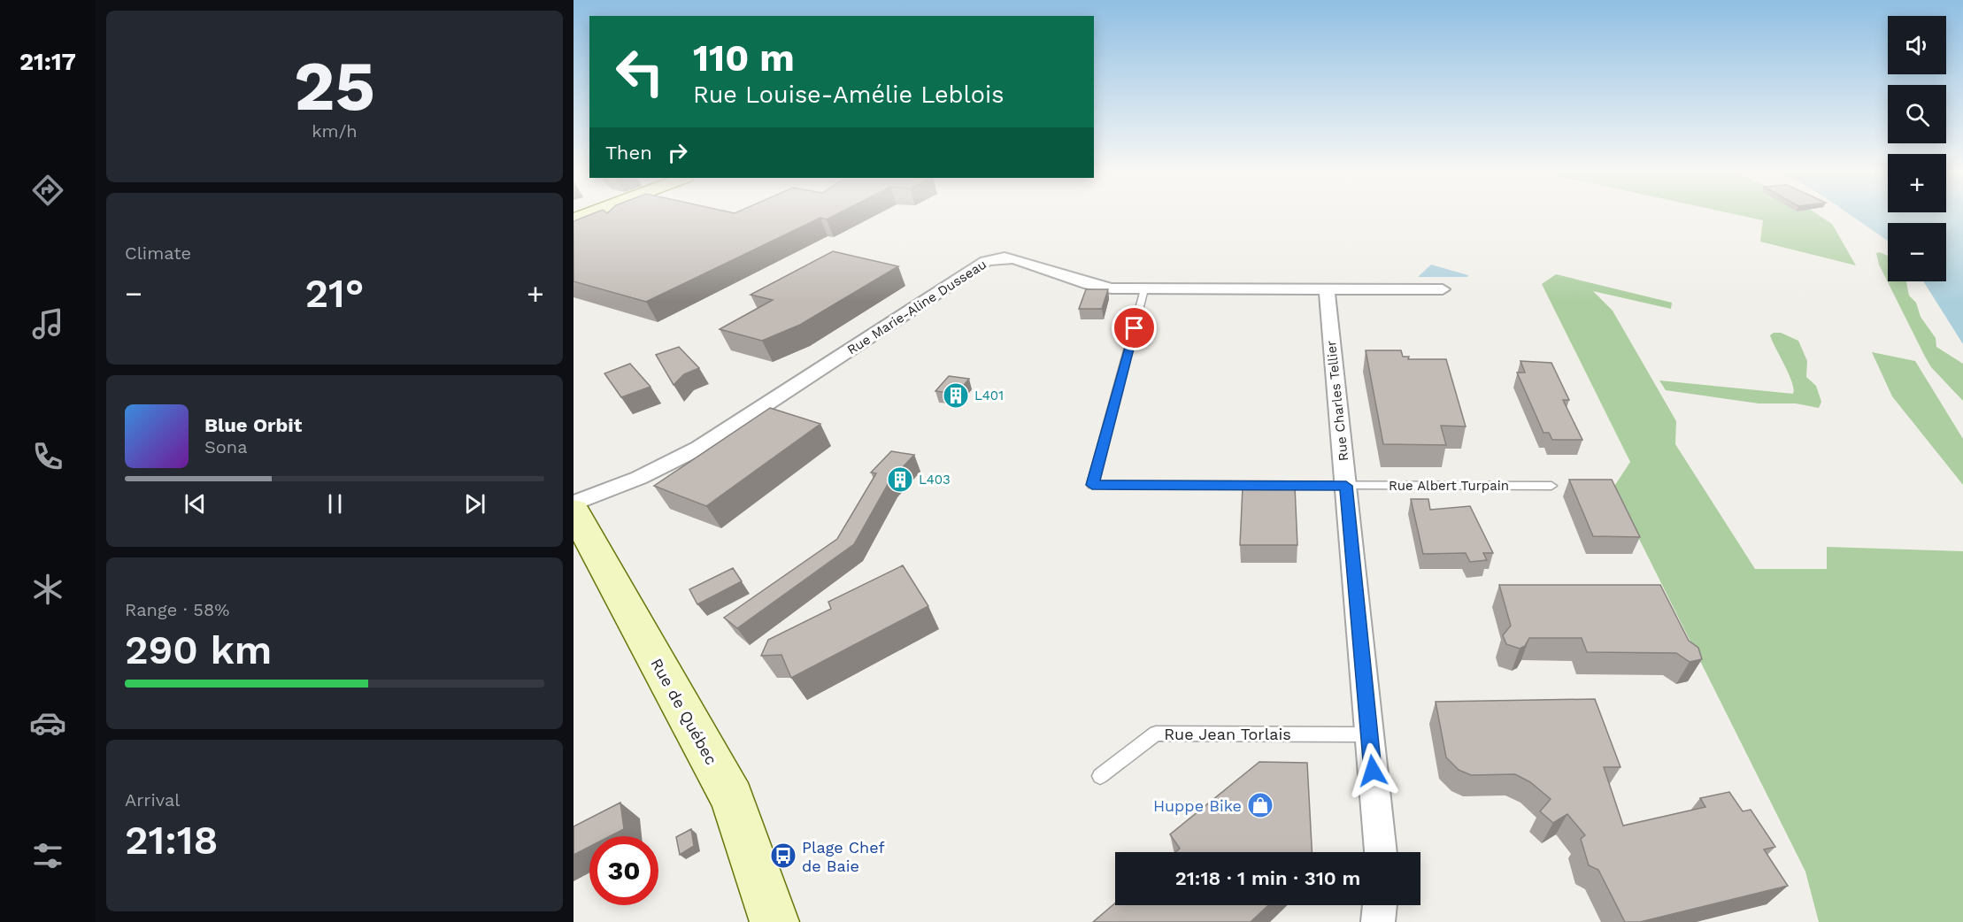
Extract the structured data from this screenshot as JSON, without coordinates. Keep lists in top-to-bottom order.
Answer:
{
  "streets": {
    "street": ["Rue Marie-Aline Dusseau", "Rue Charles Tellier", "Rue de Québec"],
    "lane": ["Rue Albert Turpain", "Rue Jean Torlais"]
  },
  "crossings": [
    ["Rue Marie-Aline Dusseau", "Rue Charles Tellier"],
    ["Rue Marie-Aline Dusseau", "Rue Albert Turpain"],
    ["Rue Charles Tellier", "Rue Albert Turpain"],
    ["Rue Charles Tellier", "Rue Jean Torlais"]
  ],
  "places": {
    "building": ["L401", "L403"],
    "shop": ["Huppe Bike"],
    "bus stop": ["Plage Chef de Baie"]
  },
  "page": {
    "tabs": "21:17",
    "tile": [
      ["25", "km/h"],
      "Climate",
      ["Range · 58%", "290 km"],
      ["Arrival", "21:18"]
    ],
    "map_buttons": ["+", "−"],
    "turn": ["110 m", "Rue Louise-Amélie Leblois"],
    "then": "Then",
    "heat": ["−", "21°", "+"],
    "song": ["Blue Orbit", "Sona"],
    "limit": "30",
    "trip": "21:18 · 1 min · 310 m"
  }
}
